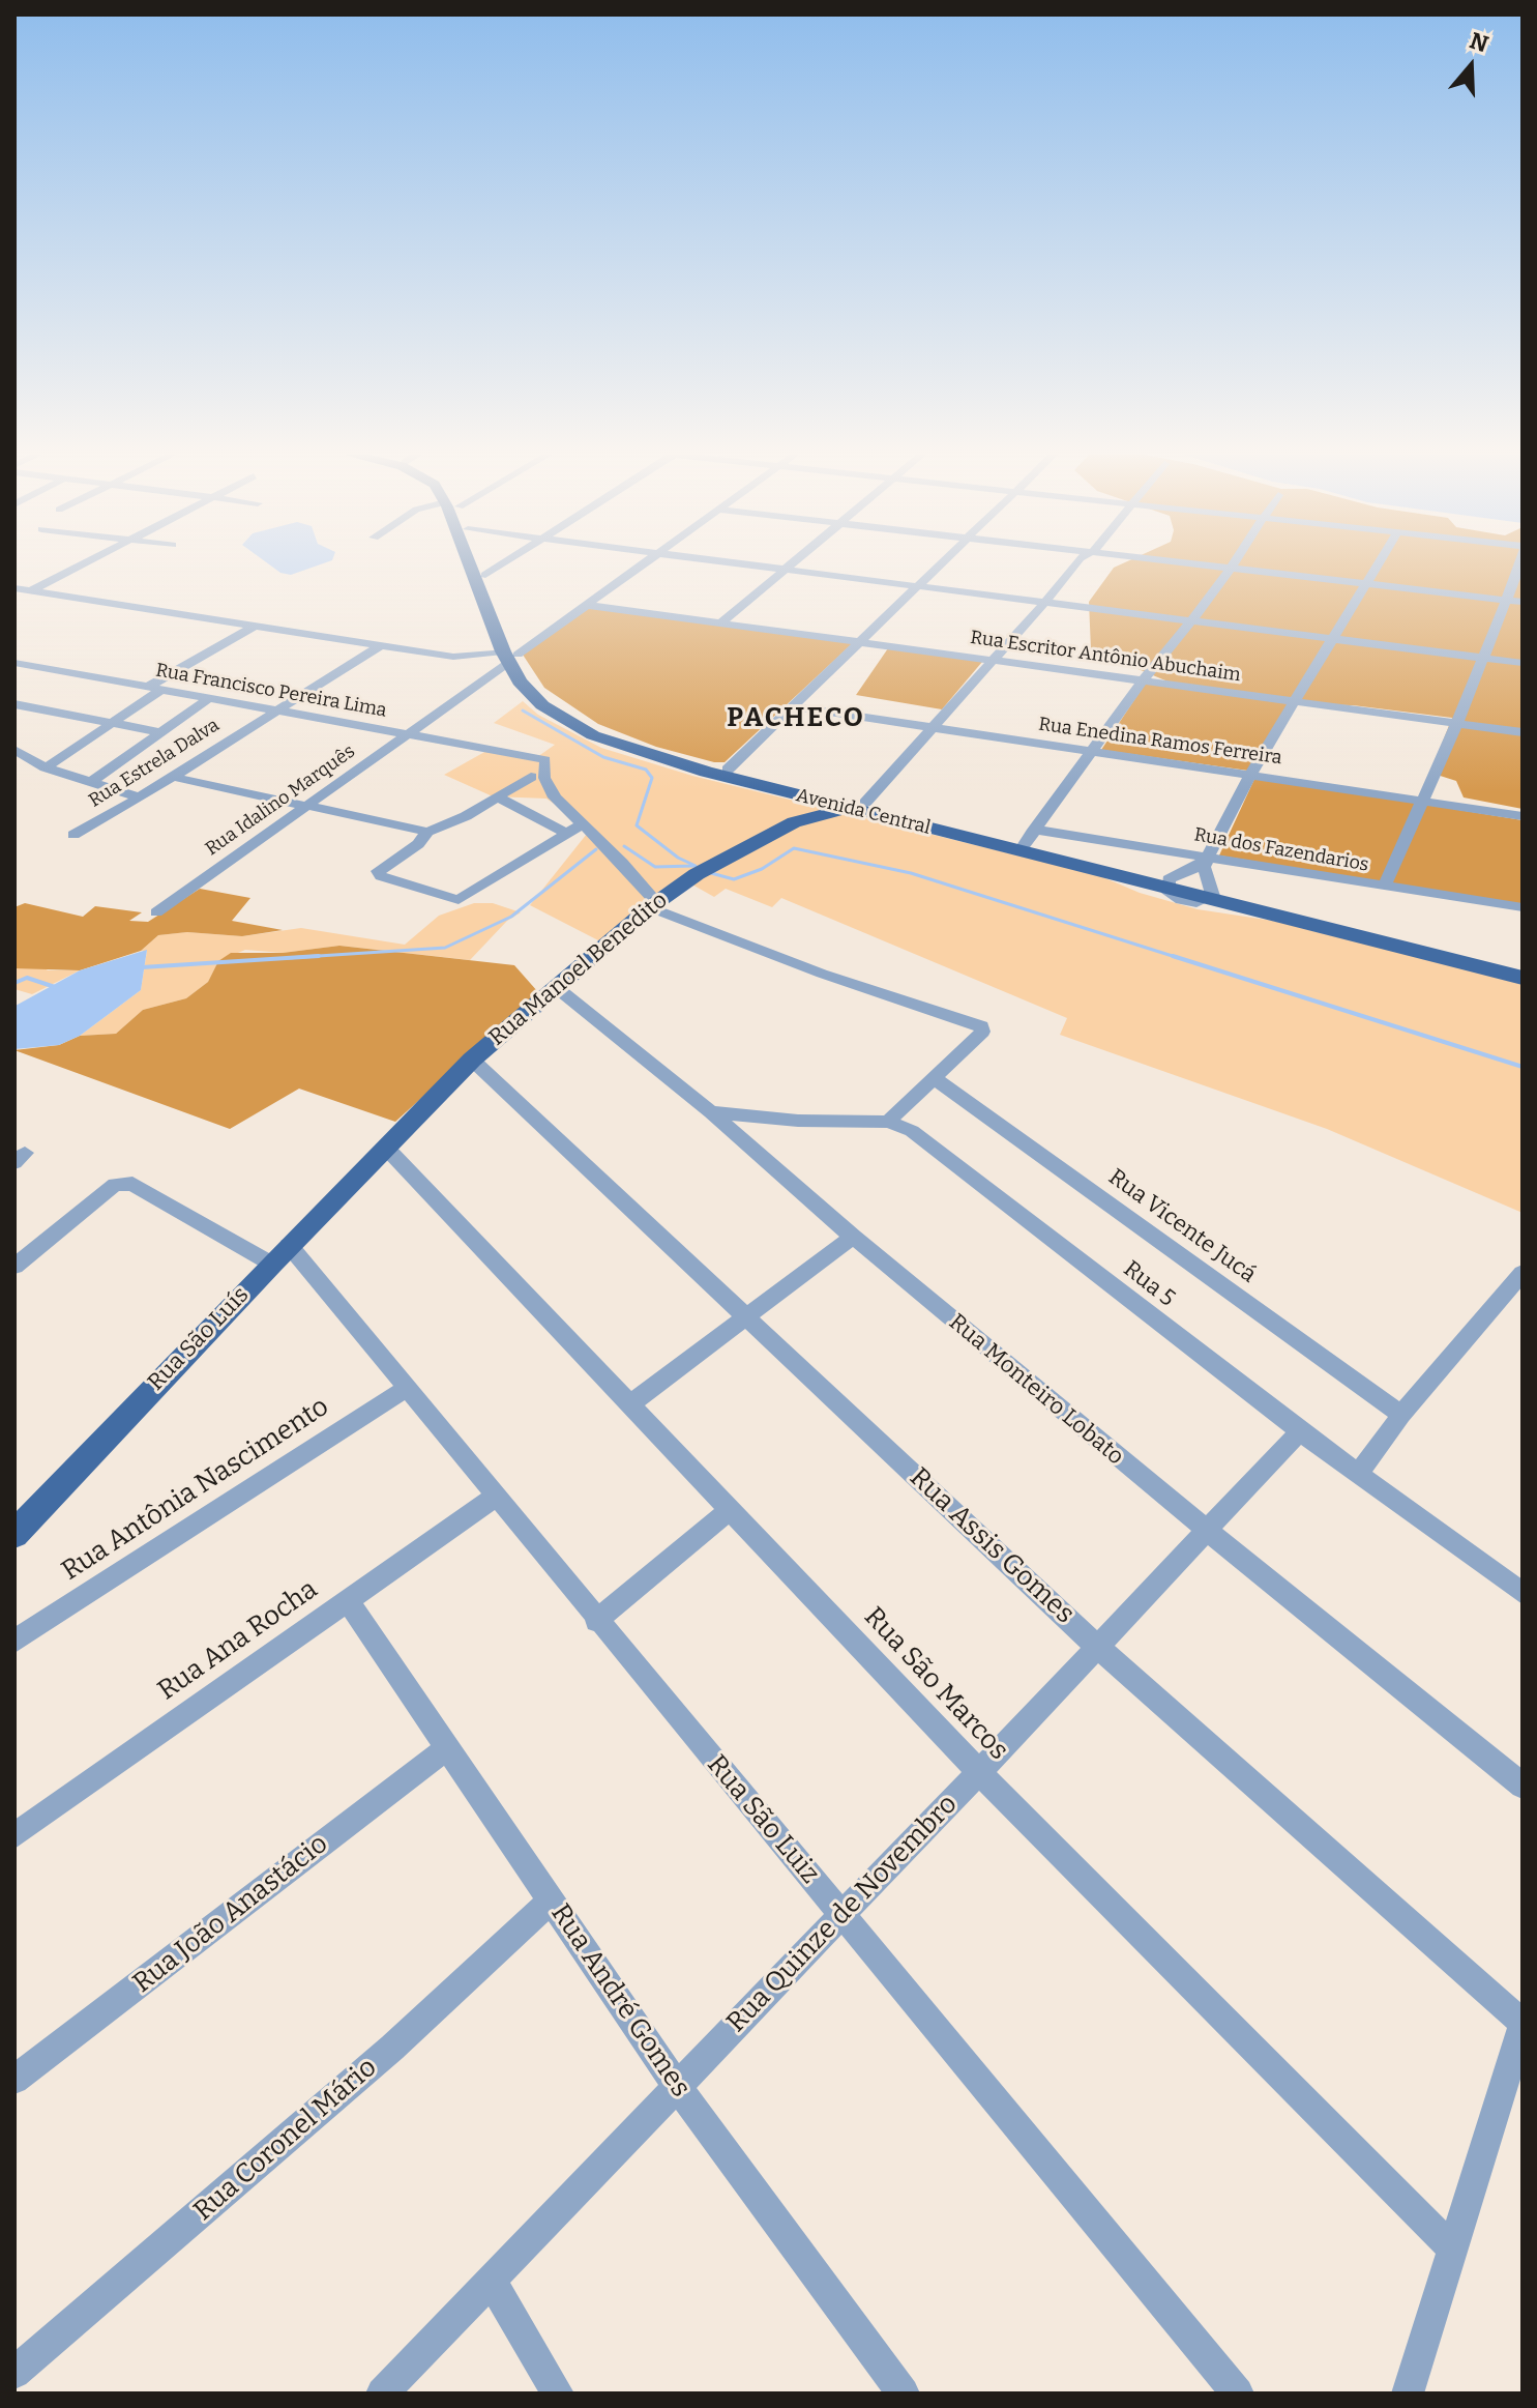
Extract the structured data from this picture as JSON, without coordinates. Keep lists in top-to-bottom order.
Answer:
{
  "streets": {
    "main road": ["Avenida Central", "Rua Manoel Benedito", "Rua São Luís"],
    "street": [
      "Rua Escritor Antônio Abuchaim",
      "Rua Francisco Pereira Lima",
      "Rua Enedina Ramos Ferreira",
      "Rua Estrela Dalva",
      "Rua Idalino Marquês",
      "Rua dos Fazendarios",
      "Rua Vicente Jucá",
      "Rua 5",
      "Rua Monteiro Lobato",
      "Rua Antônia Nascimento",
      "Rua Assis Gomes",
      "Rua Ana Rocha",
      "Rua São Marcos",
      "Rua São Luiz",
      "Rua João Anastácio",
      "Rua Quinze de Novembro",
      "Rua André Gomes",
      "Rua Coronel Mário"
    ]
  },
  "crossings": [
    ["Rua Escritor Antônio Abuchaim", "Rua Idalino Marquês"],
    ["Rua Francisco Pereira Lima", "Rua Estrela Dalva"],
    ["Rua Francisco Pereira Lima", "Rua Idalino Marquês"],
    ["Rua Idalino Marquês", "Avenida Central"],
    ["Avenida Central", "Rua dos Fazendarios"],
    ["Avenida Central", "Rua Manoel Benedito"],
    ["Rua Manoel Benedito", "Rua São Luís"],
    ["Rua Manoel Benedito", "Rua Monteiro Lobato"],
    ["Rua Manoel Benedito", "Rua Assis Gomes"],
    ["Rua Manoel Benedito", "Rua São Marcos"],
    ["Rua 5", "Rua Monteiro Lobato"],
    ["Rua 5", "Rua Quinze de Novembro"],
    ["Rua São Luís", "Rua São Marcos"],
    ["Rua São Luís", "Rua São Luiz"],
    ["Rua Monteiro Lobato", "Rua Quinze de Novembro"],
    ["Rua Antônia Nascimento", "Rua São Luiz"],
    ["Rua Assis Gomes", "Rua Quinze de Novembro"],
    ["Rua Ana Rocha", "Rua São Luiz"],
    ["Rua Ana Rocha", "Rua André Gomes"],
    ["Rua São Marcos", "Rua Quinze de Novembro"],
    ["Rua São Luiz", "Rua Quinze de Novembro"],
    ["Rua João Anastácio", "Rua André Gomes"],
    ["Rua Quinze de Novembro", "Rua André Gomes"],
    ["Rua André Gomes", "Rua Coronel Mário"]
  ],
  "districts": ["PACHECO"],
  "north": "top"
}
